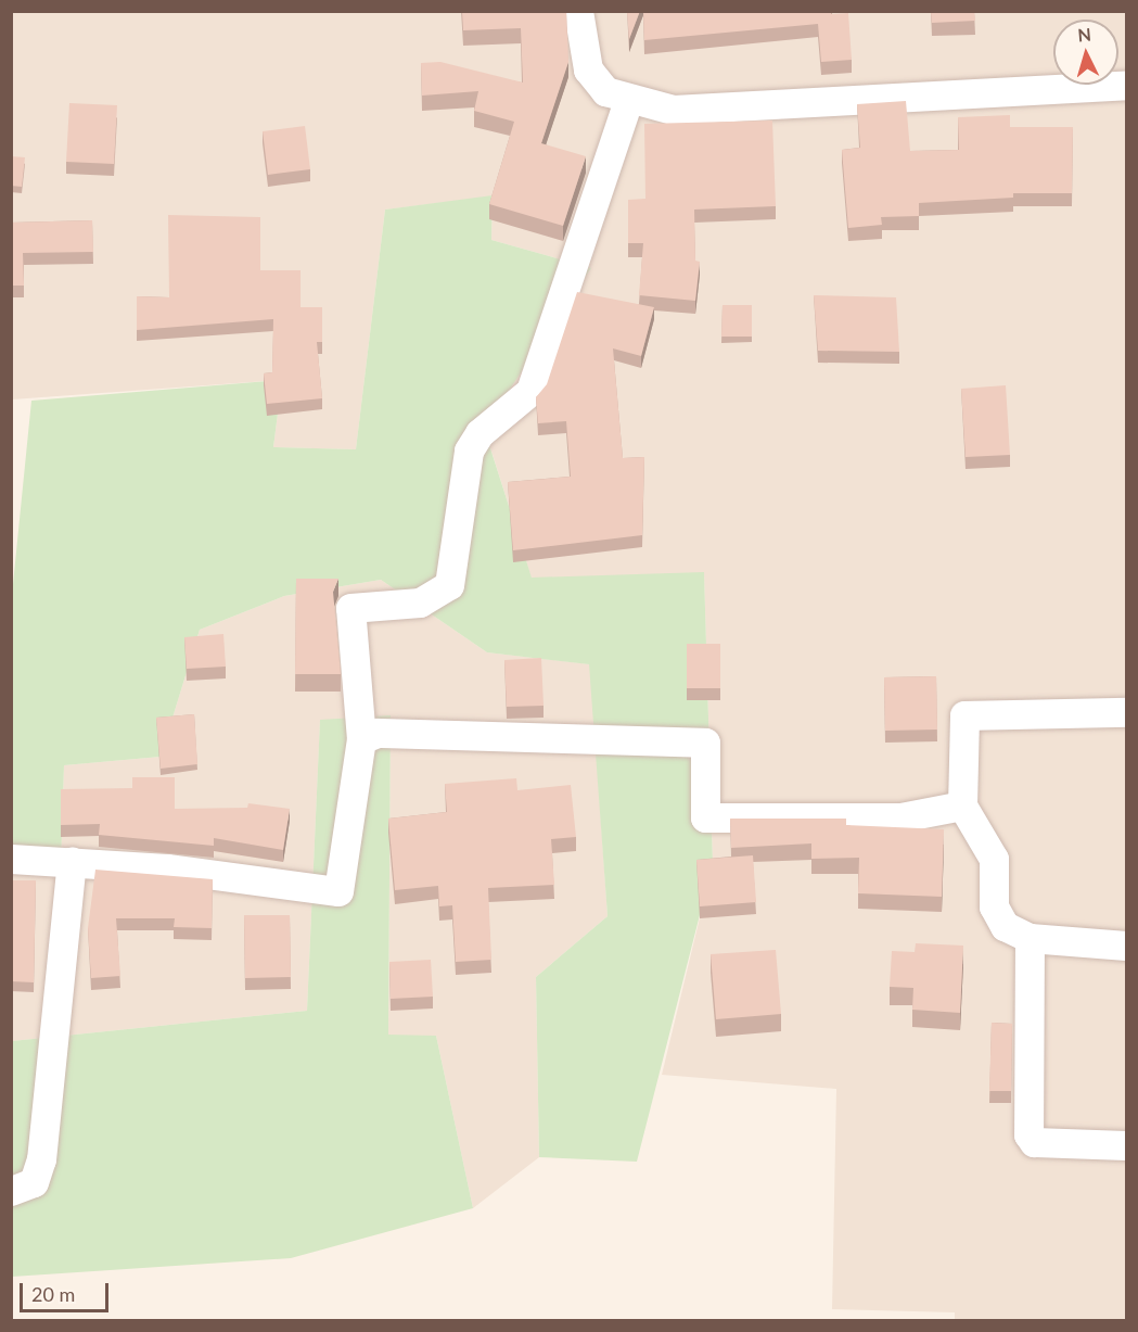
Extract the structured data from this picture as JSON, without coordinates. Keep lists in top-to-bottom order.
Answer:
{
  "scale_bar": "20 m",
  "north": "top"
}
